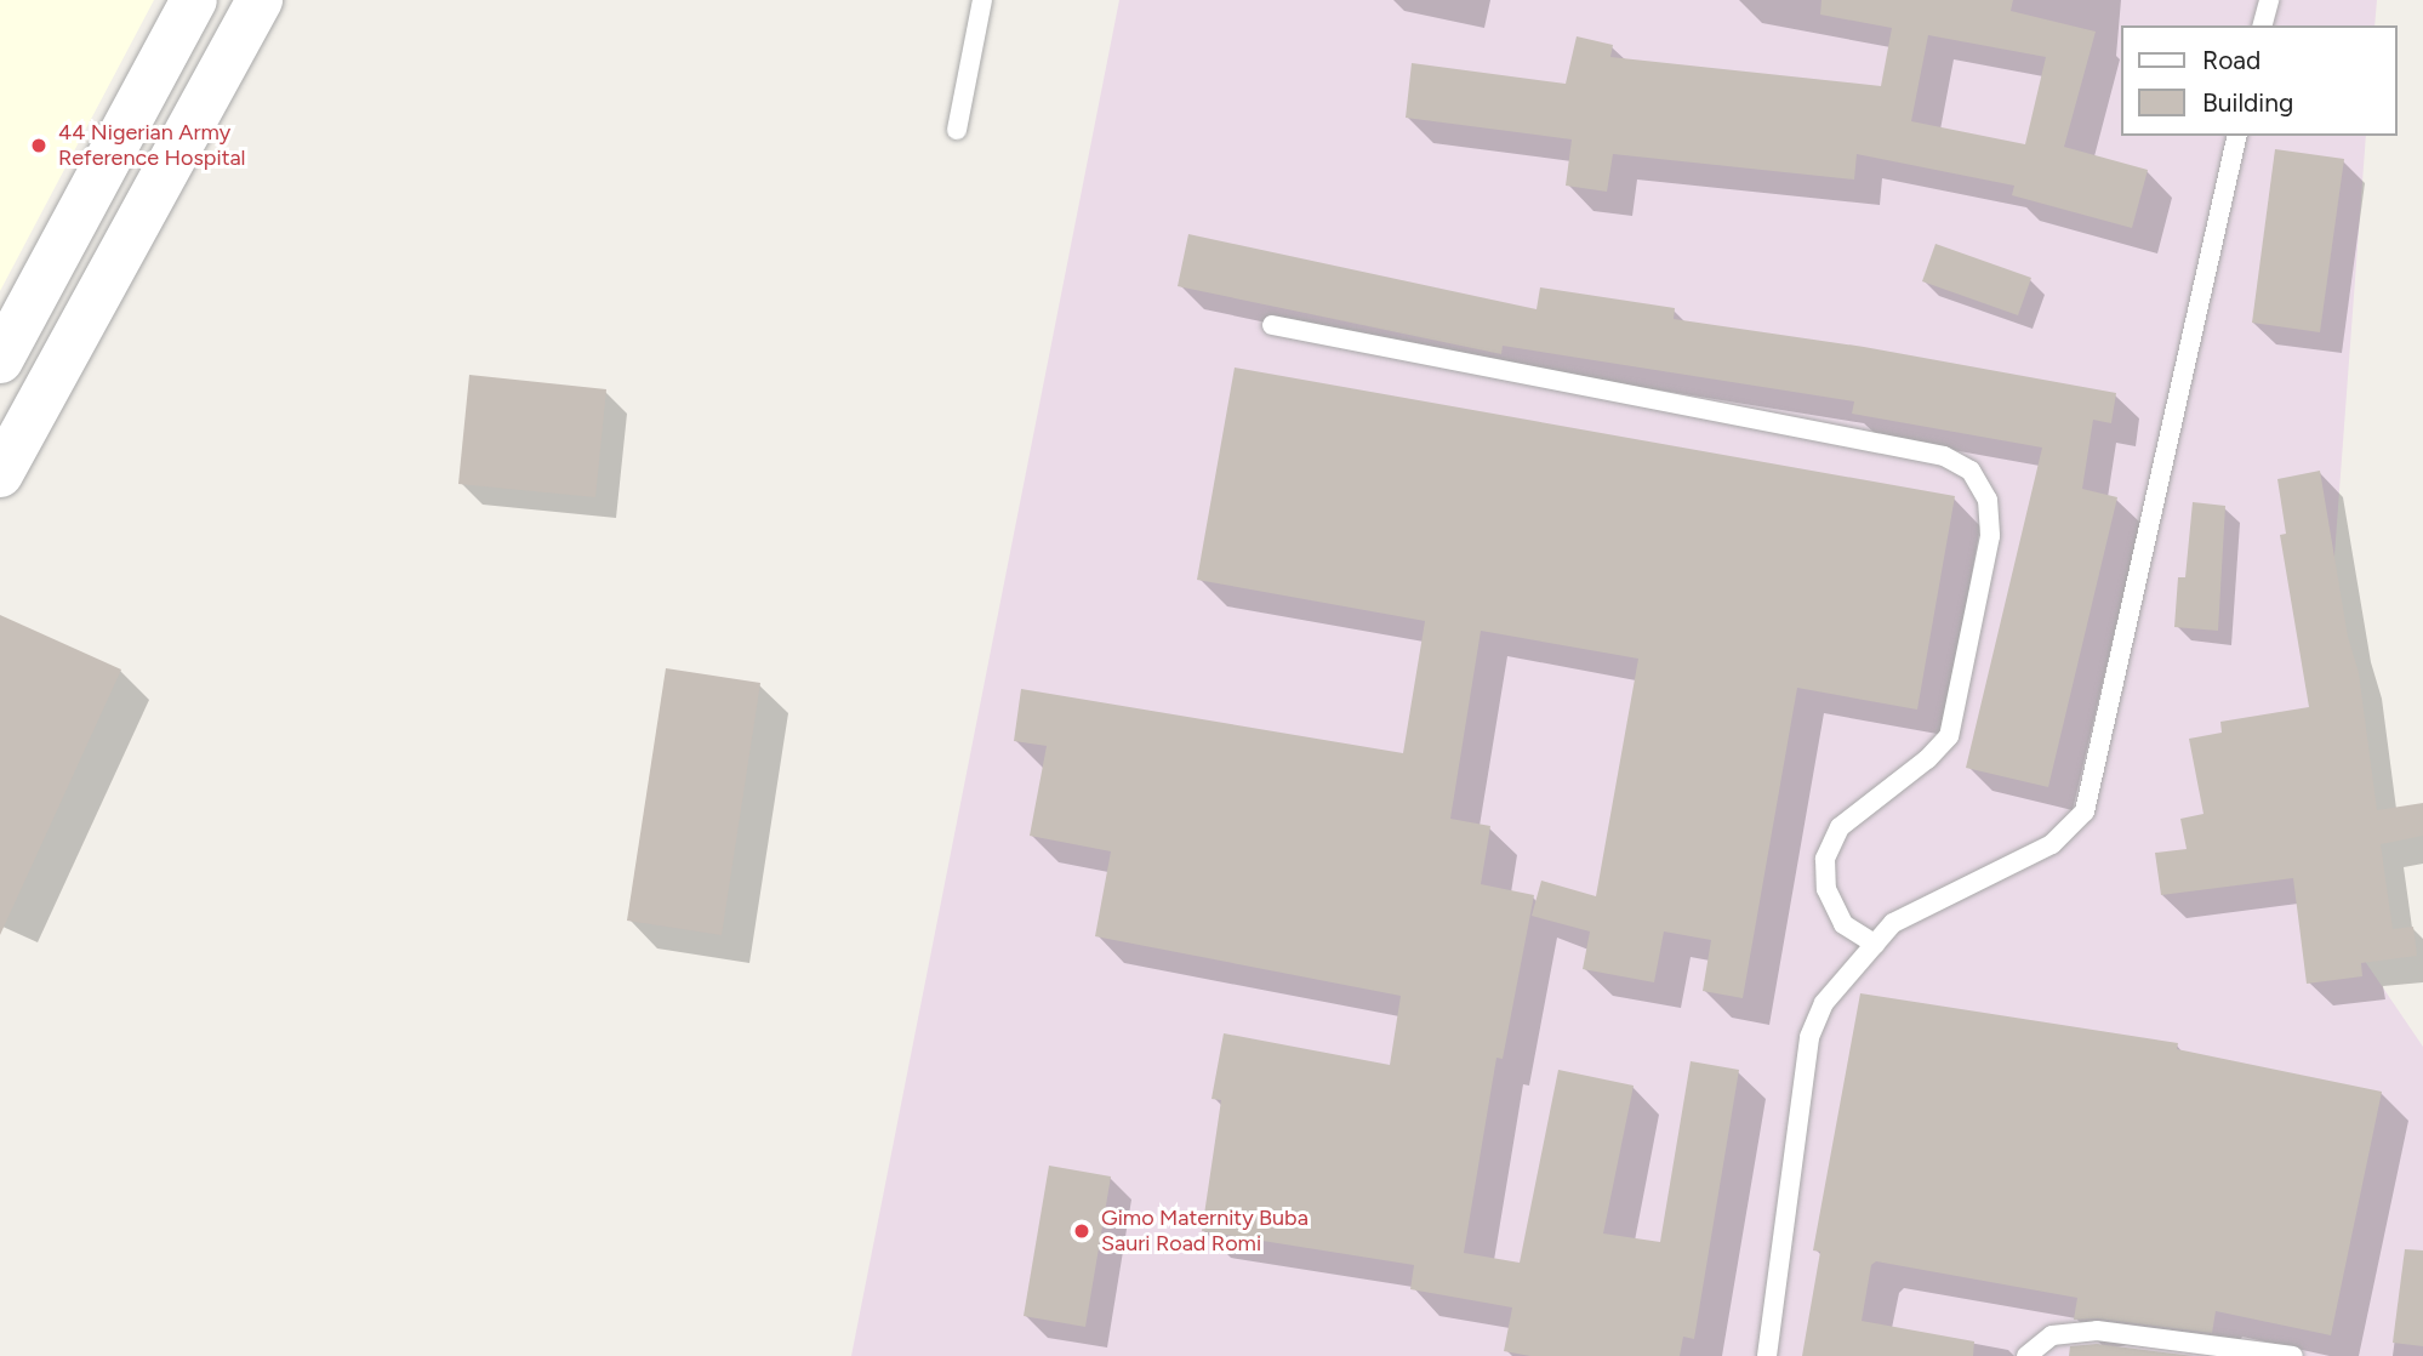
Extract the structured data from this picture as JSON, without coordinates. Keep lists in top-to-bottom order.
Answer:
{
  "places": ["44 Nigerian Army Reference Hospital", "Gimo Maternity Buba Sauri Road Romi"],
  "legend": ["Road", "Building"]
}
